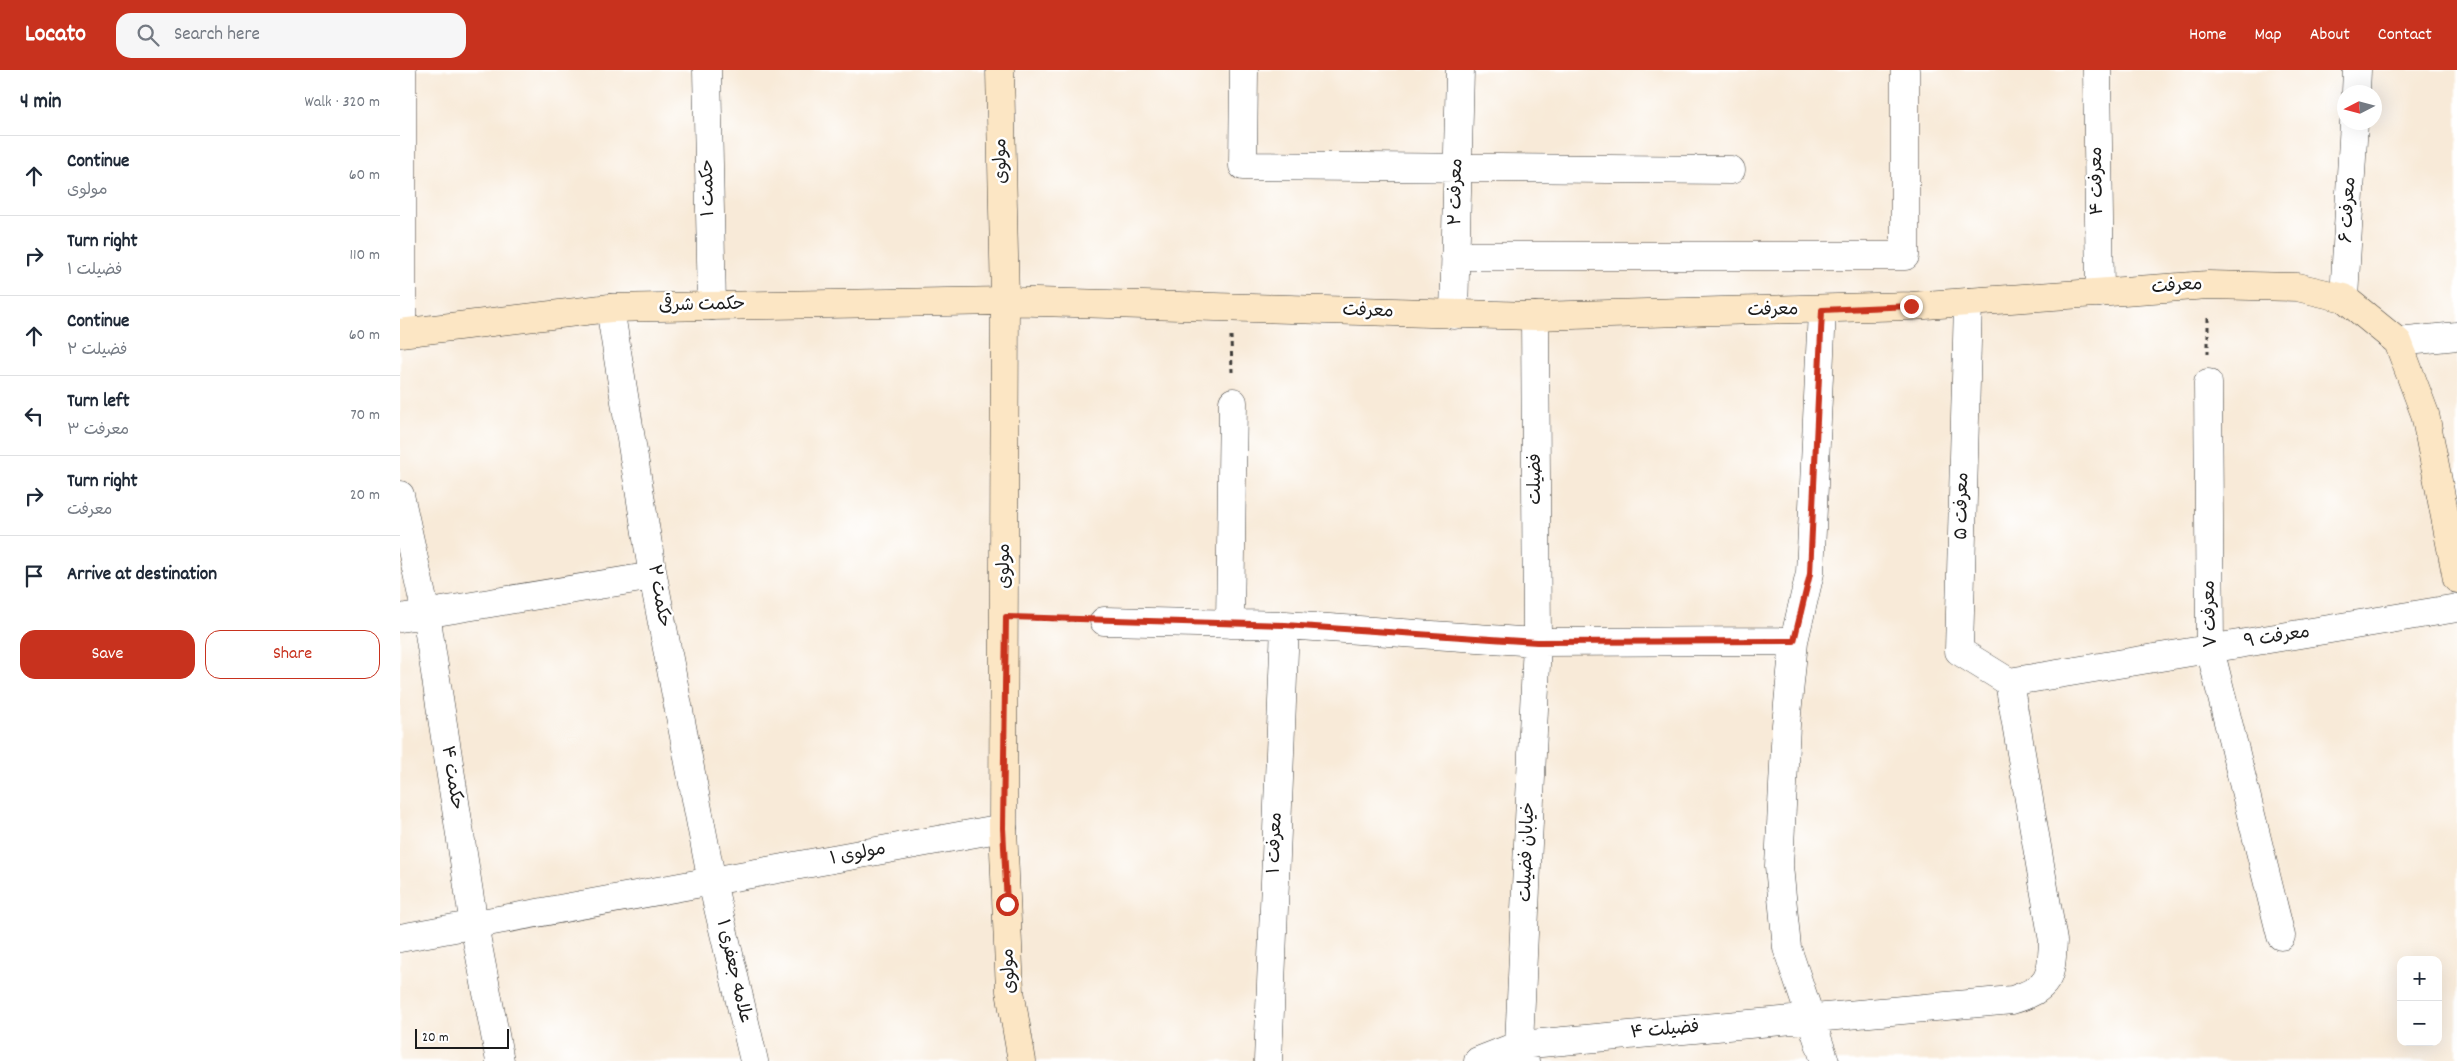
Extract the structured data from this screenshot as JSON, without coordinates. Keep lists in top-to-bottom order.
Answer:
{
  "streets": {
    "street": [
      "مولوی",
      "معرفت ۴",
      "حکمت ۱",
      "معرفت ۲",
      "معرفت ۶",
      "معرفت",
      "حکمت شرقی",
      "فضیلت",
      "معرفت ۵",
      "حکمت ۲",
      "معرفت ۷",
      "معرفت ۹",
      "حکمت ۴",
      "معرفت ۱",
      "خیابان فضیلت",
      "مولوی ۱",
      "علامه جعفری ۱",
      "فضیلت ۴"
    ]
  },
  "crossings": [
    ["مولوی", "معرفت"],
    ["مولوی", "حکمت شرقی"],
    ["مولوی", "مولوی ۱"],
    ["معرفت ۴", "معرفت"],
    ["حکمت ۱", "حکمت شرقی"],
    ["معرفت ۲", "معرفت"],
    ["معرفت ۶", "معرفت"],
    ["معرفت", "حکمت شرقی"],
    ["معرفت", "فضیلت"],
    ["معرفت", "معرفت ۵"],
    ["حکمت شرقی", "حکمت ۲"],
    ["فضیلت", "خیابان فضیلت"],
    ["معرفت ۵", "معرفت ۹"],
    ["معرفت ۵", "فضیلت ۴"],
    ["حکمت ۲", "مولوی ۱"],
    ["حکمت ۲", "علامه جعفری ۱"],
    ["معرفت ۷", "معرفت ۹"],
    ["معرفت ۹", "فضیلت ۴"],
    ["حکمت ۴", "مولوی ۱"],
    ["خیابان فضیلت", "فضیلت ۴"],
    ["مولوی ۱", "علامه جعفری ۱"]
  ],
  "scale_bar": "20 m",
  "north": "left",
  "page": {
    "header": "Locato",
    "search": "Search here",
    "nav": [
      "Home",
      "Map",
      "About",
      "Contact"
    ],
    "heading": ["4 min", "Walk · 320 m"],
    "list": [
      ["Continue", "مولوی", "60 m"],
      ["Turn right", "فضیلت ۱", "110 m"],
      ["Continue", "فضیلت ۲", "60 m"],
      ["Turn left", "معرفت ۳", "70 m"],
      ["Turn right", "معرفت", "20 m"],
      "Arrive at destination"
    ],
    "buttons": ["Save", "Share"],
    "map_buttons": ["+", "−"],
    "scale": "20 m"
  }
}
